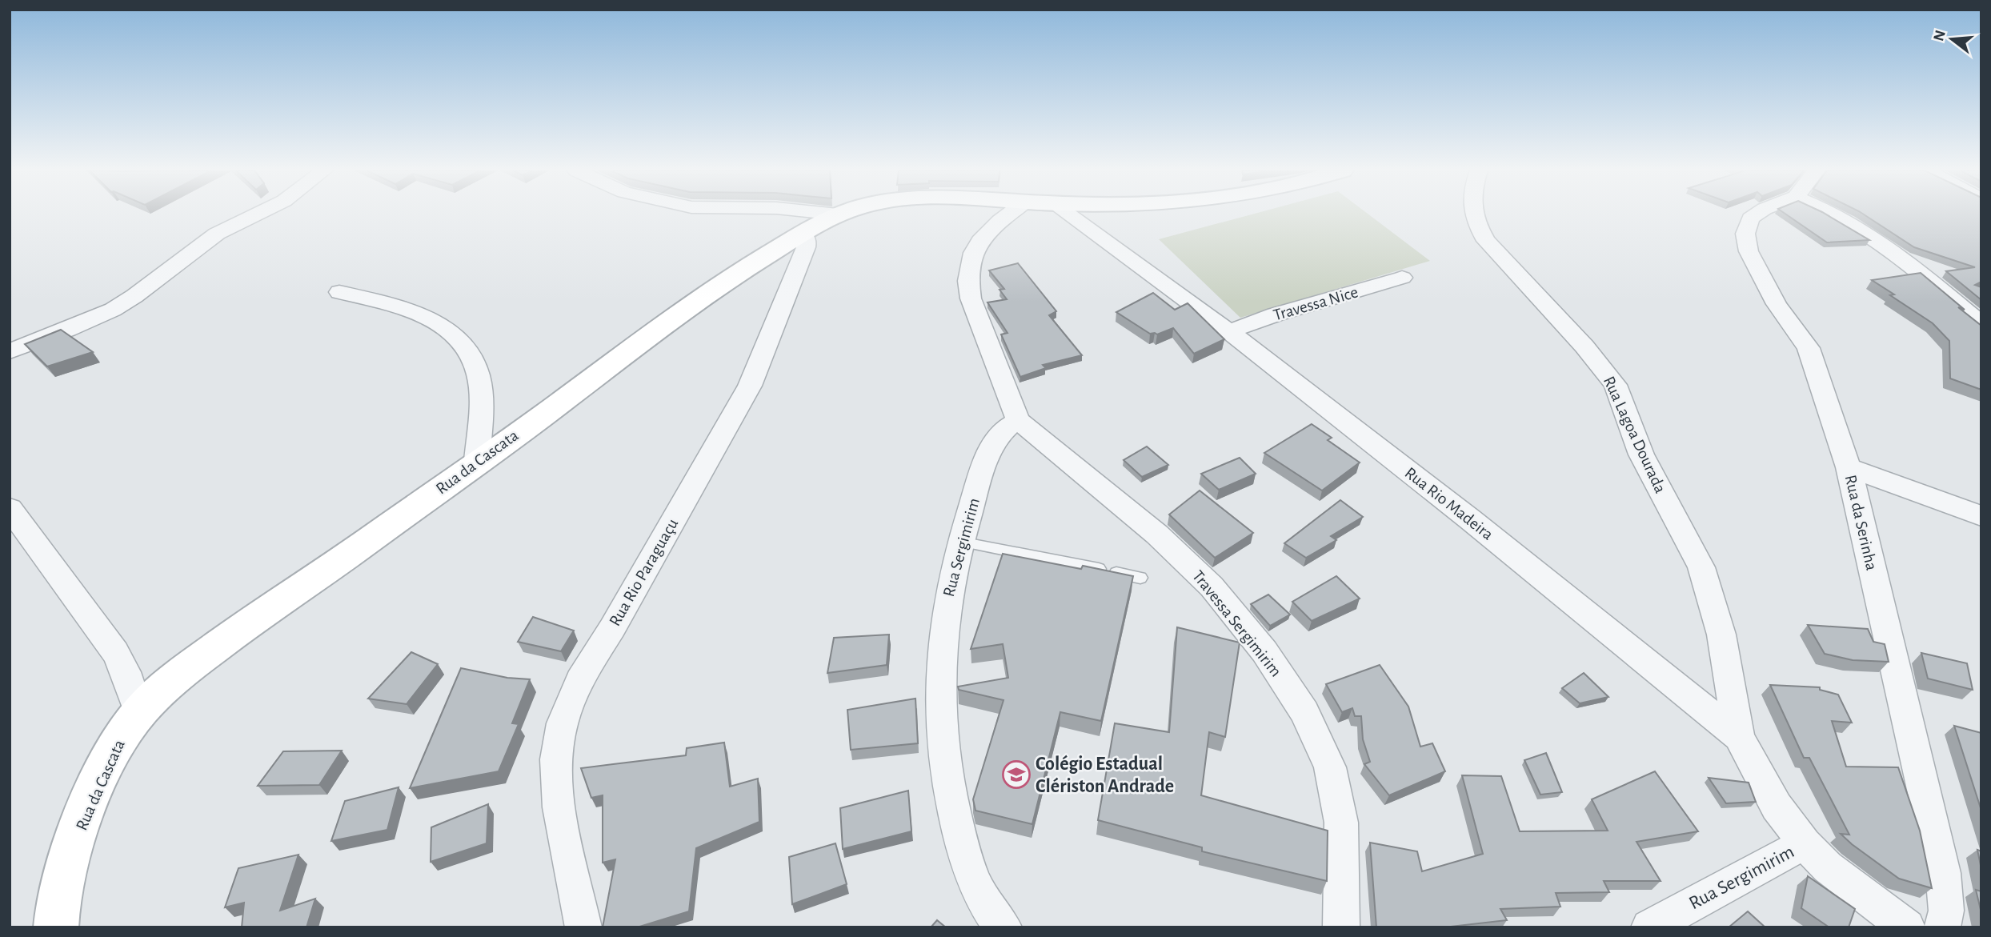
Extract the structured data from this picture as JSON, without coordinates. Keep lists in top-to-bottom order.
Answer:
{
  "streets": {
    "main road": ["Rua da Cascata"],
    "street": [
      "Travessa Nice",
      "Rua Lagoa Dourada",
      "Rua Rio Madeira",
      "Rua da Serinha",
      "Rua Sergimirim",
      "Rua Rio Paraguaçu",
      "Travessa Sergimirim"
    ]
  },
  "crossings": [
    ["Travessa Nice", "Rua Rio Madeira"],
    ["Rua Lagoa Dourada", "Rua Rio Madeira"],
    ["Rua da Cascata", "Rua Rio Paraguaçu"],
    ["Rua Rio Madeira", "Rua Sergimirim"],
    ["Rua Sergimirim", "Travessa Sergimirim"]
  ],
  "places": {
    "school or university": ["Colégio Estadual Clériston Andrade"]
  },
  "north": "left"
}
